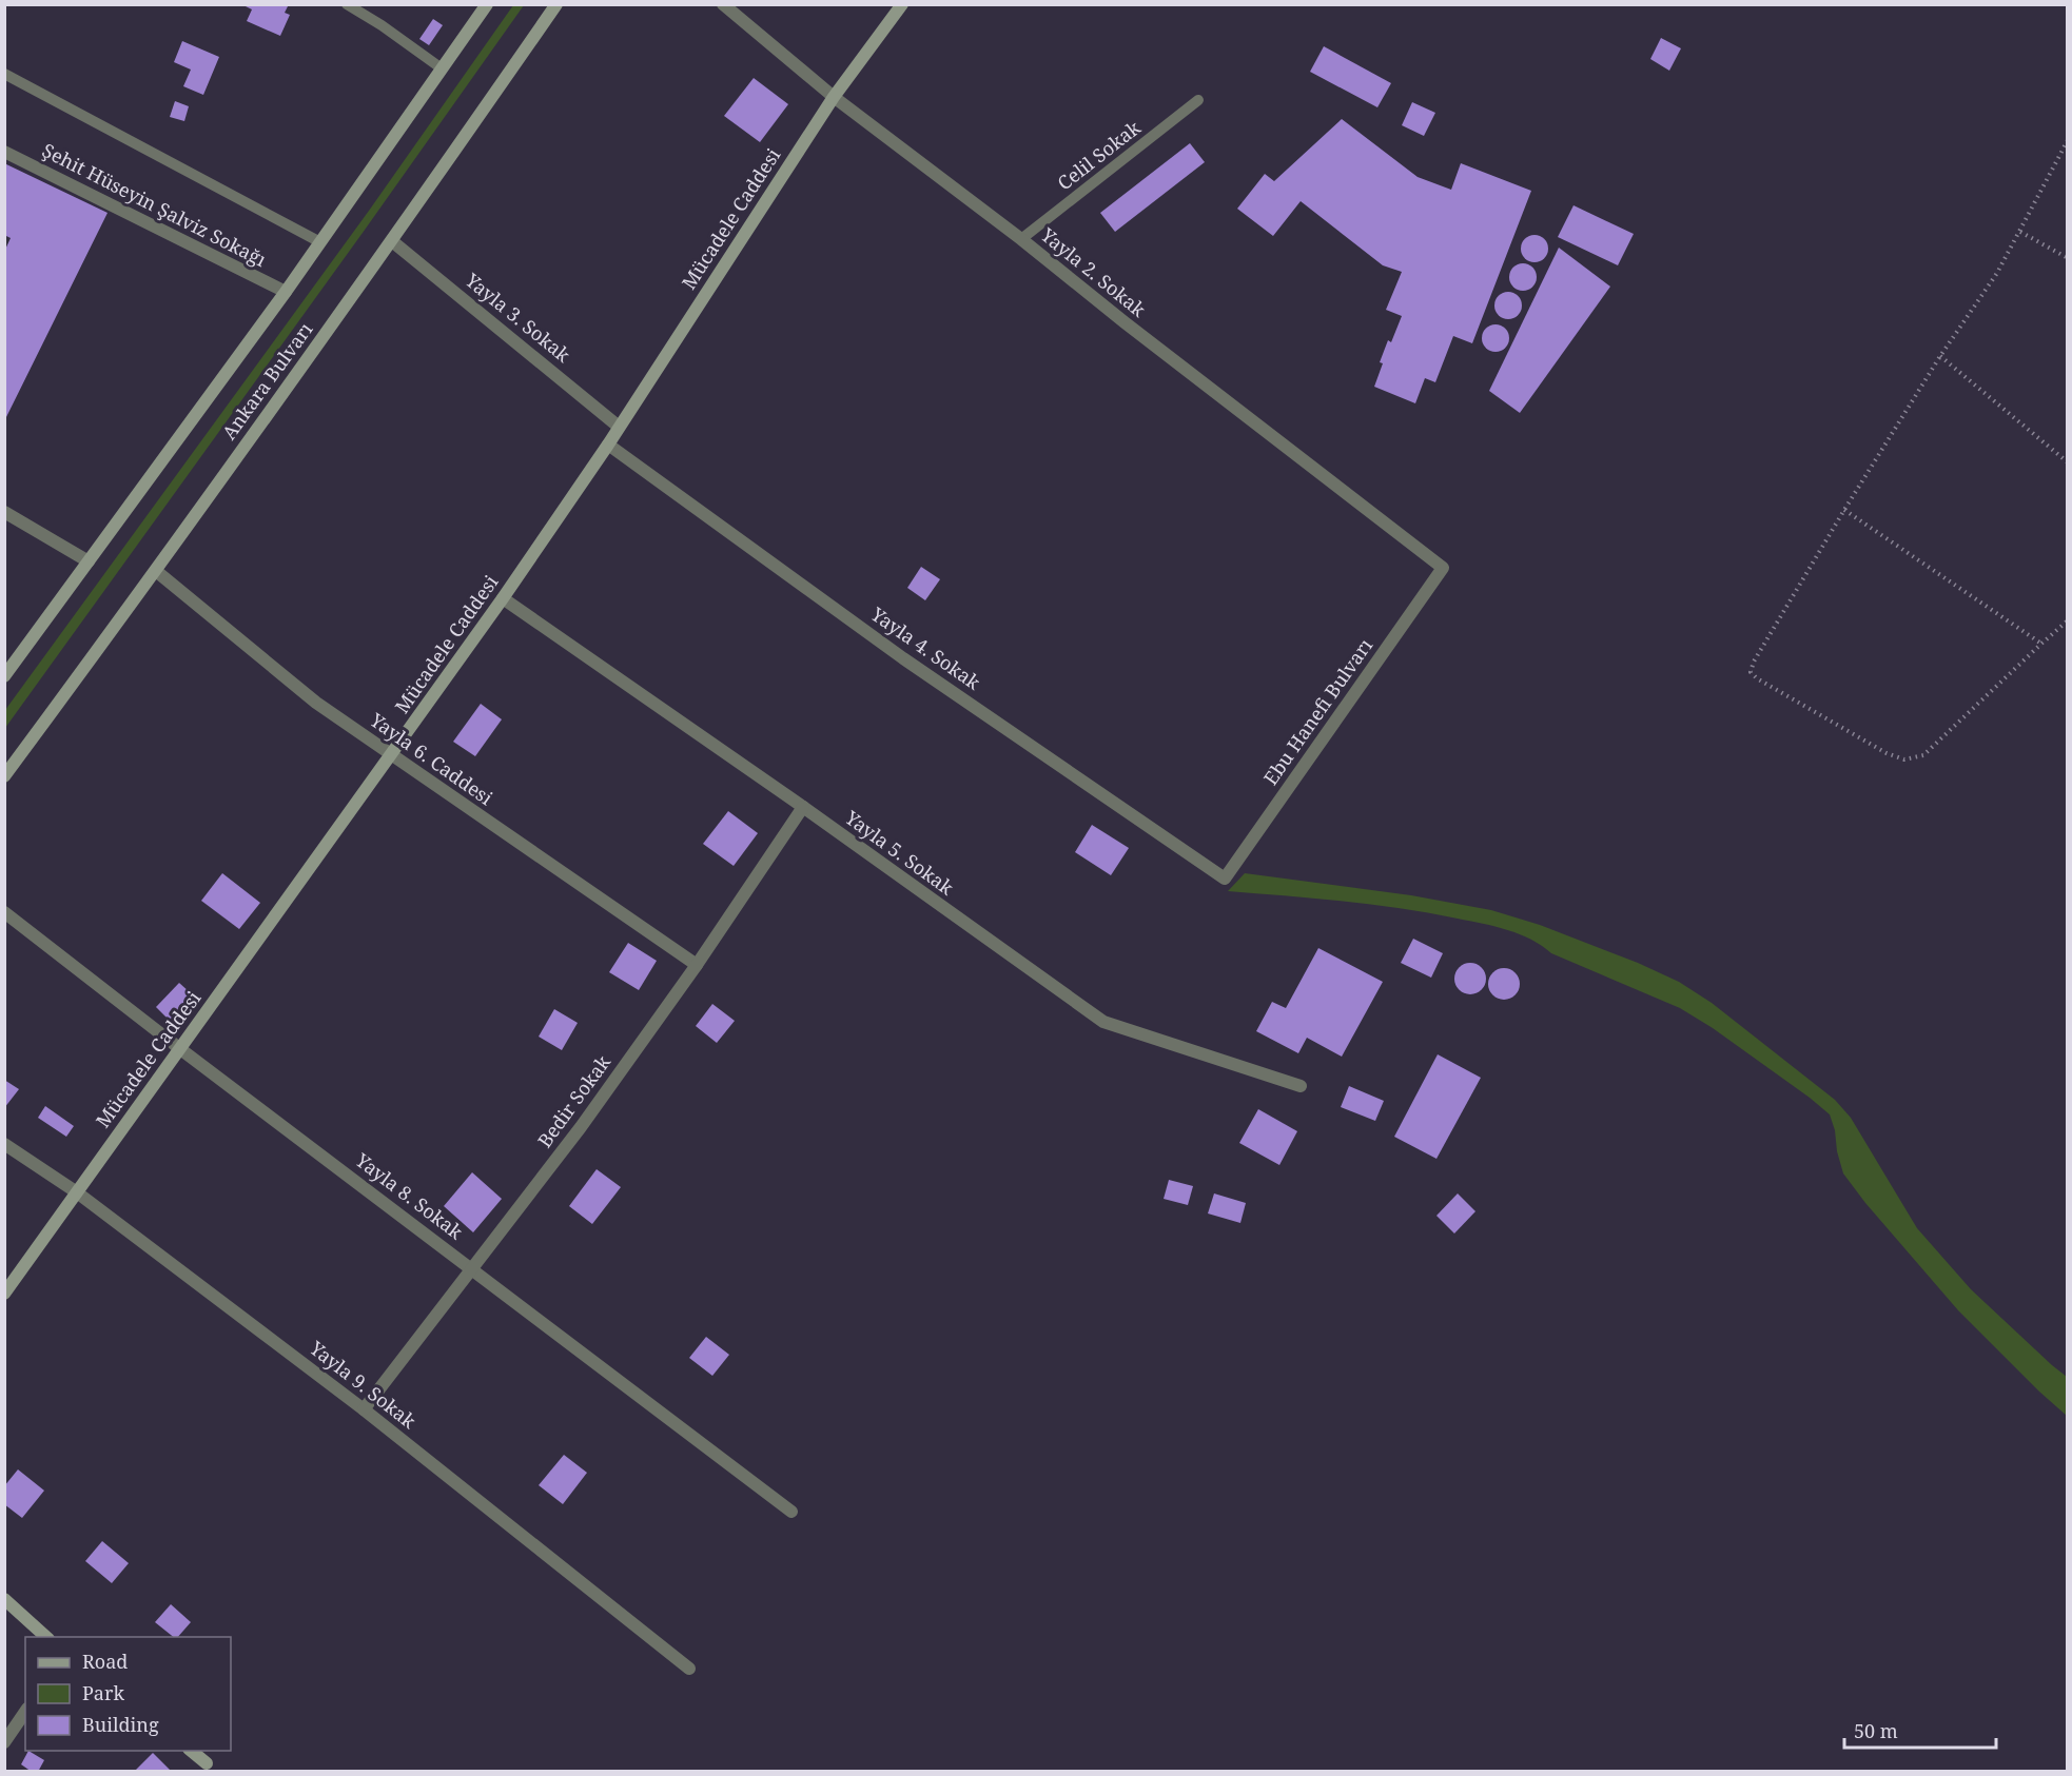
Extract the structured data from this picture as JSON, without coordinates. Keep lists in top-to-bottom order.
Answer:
{
  "streets": {
    "main road": ["Mücadele Caddesi", "Ankara Bulvarı"],
    "street": [
      "Şehit Hüseyin Şalviz Sokağı",
      "Yayla 2. Sokak",
      "Yayla 3. Sokak",
      "Yayla 4. Sokak",
      "Ebu Hanefi Bulvarı",
      "Yayla 6. Caddesi",
      "Yayla 5. Sokak",
      "Bedir Sokak",
      "Yayla 8. Sokak",
      "Yayla 9. Sokak"
    ],
    "lane": ["Celil Sokak"]
  },
  "crossings": [
    ["Celil Sokak", "Yayla 2. Sokak"],
    ["Şehit Hüseyin Şalviz Sokağı", "Ankara Bulvarı"],
    ["Mücadele Caddesi", "Yayla 2. Sokak"],
    ["Mücadele Caddesi", "Yayla 3. Sokak"],
    ["Mücadele Caddesi", "Yayla 4. Sokak"],
    ["Mücadele Caddesi", "Yayla 6. Caddesi"],
    ["Mücadele Caddesi", "Yayla 5. Sokak"],
    ["Mücadele Caddesi", "Yayla 8. Sokak"],
    ["Mücadele Caddesi", "Yayla 9. Sokak"],
    ["Yayla 2. Sokak", "Ebu Hanefi Bulvarı"],
    ["Yayla 3. Sokak", "Ankara Bulvarı"],
    ["Ankara Bulvarı", "Yayla 6. Caddesi"],
    ["Yayla 4. Sokak", "Ebu Hanefi Bulvarı"],
    ["Yayla 6. Caddesi", "Bedir Sokak"],
    ["Yayla 5. Sokak", "Bedir Sokak"],
    ["Bedir Sokak", "Yayla 8. Sokak"],
    ["Bedir Sokak", "Yayla 9. Sokak"]
  ],
  "legend": ["Road", "Park", "Building"],
  "scale_bar": "50 m"
}
